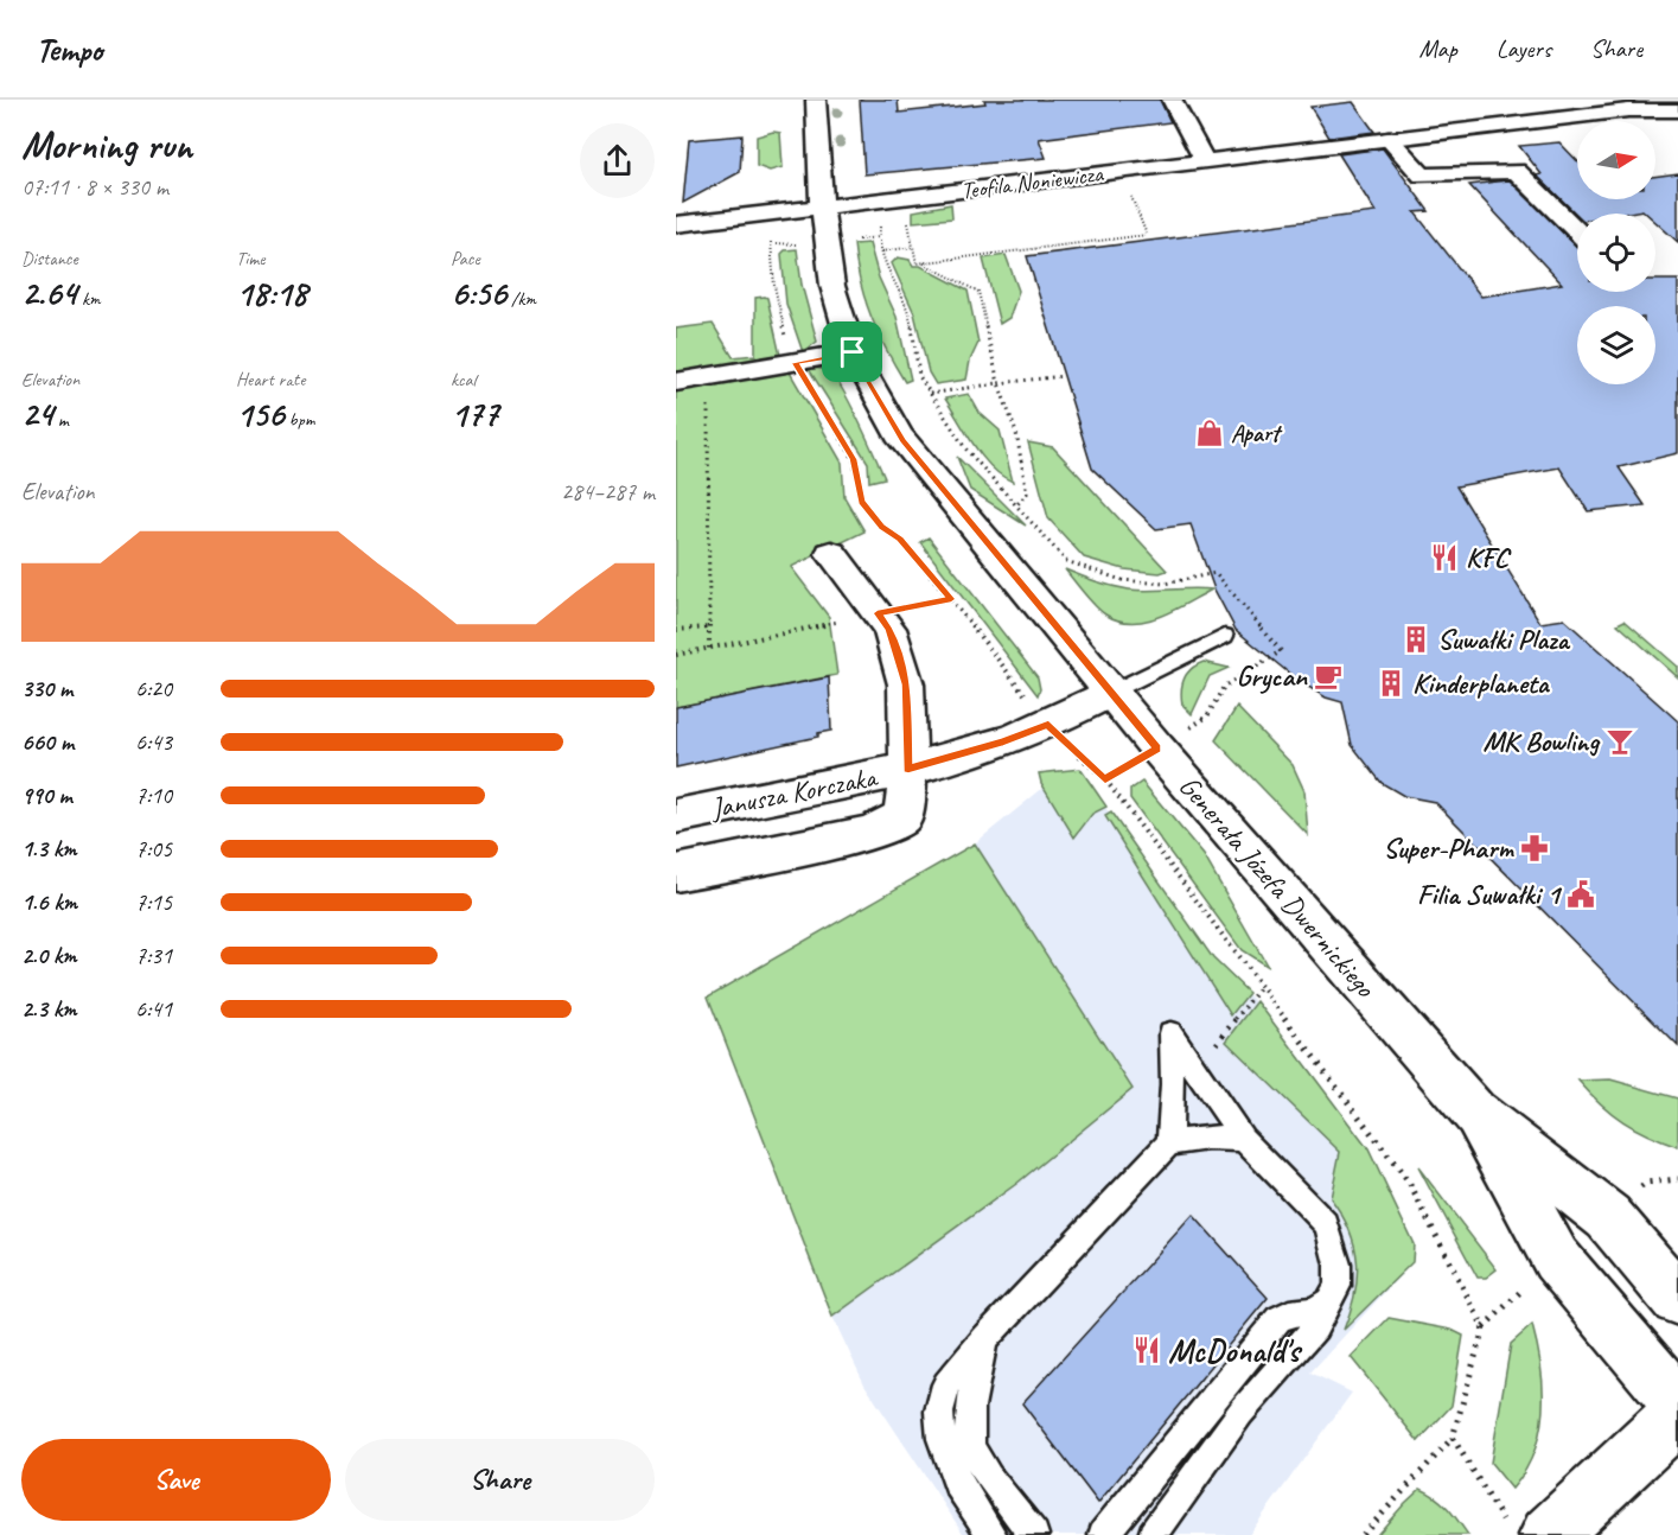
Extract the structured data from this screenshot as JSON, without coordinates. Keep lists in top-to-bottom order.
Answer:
{
  "streets": {
    "street": ["Teofila Noniewicza", "Janusza Korczaka", "Generała Józefa Dwernickiego"]
  },
  "crossings": [
    ["Teofila Noniewicza", "Generała Józefa Dwernickiego"],
    ["Janusza Korczaka", "Generała Józefa Dwernickiego"]
  ],
  "places": {
    "shop": ["Apart"],
    "restaurant": ["KFC", "McDonald's"],
    "building": ["Suwałki Plaza", "Kinderplaneta"],
    "cafe": ["Grycan"],
    "bar": ["MK Bowling"],
    "pharmacy": ["Super-Pharm"],
    "public building": ["Filia Suwałki 1"]
  },
  "north": "right",
  "page": {
    "header": "Tempo",
    "nav": ["Map", "Layers", "Share"],
    "heading": ["Morning run", "07:11 · 8 × 330 m"],
    "stats": [
      ["Distance", "2.64 km"],
      ["Time", "18:18"],
      ["Pace", "6:56 /km"],
      ["Elevation", "24 m"],
      ["Heart rate", "156 bpm"],
      ["kcal", "177"]
    ],
    "chart": ["Elevation", "284–287 m"],
    "list": [
      {
        "name": "330 m",
        "note": "6:20"
      },
      {
        "name": "660 m",
        "note": "6:43"
      },
      {
        "name": "990 m",
        "note": "7:10"
      },
      {
        "name": "1.3 km",
        "note": "7:05"
      },
      {
        "name": "1.6 km",
        "note": "7:15"
      },
      {
        "name": "2.0 km",
        "note": "7:31"
      },
      {
        "name": "2.3 km",
        "note": "6:41"
      }
    ],
    "buttons": ["Save", "Share"]
  }
}
